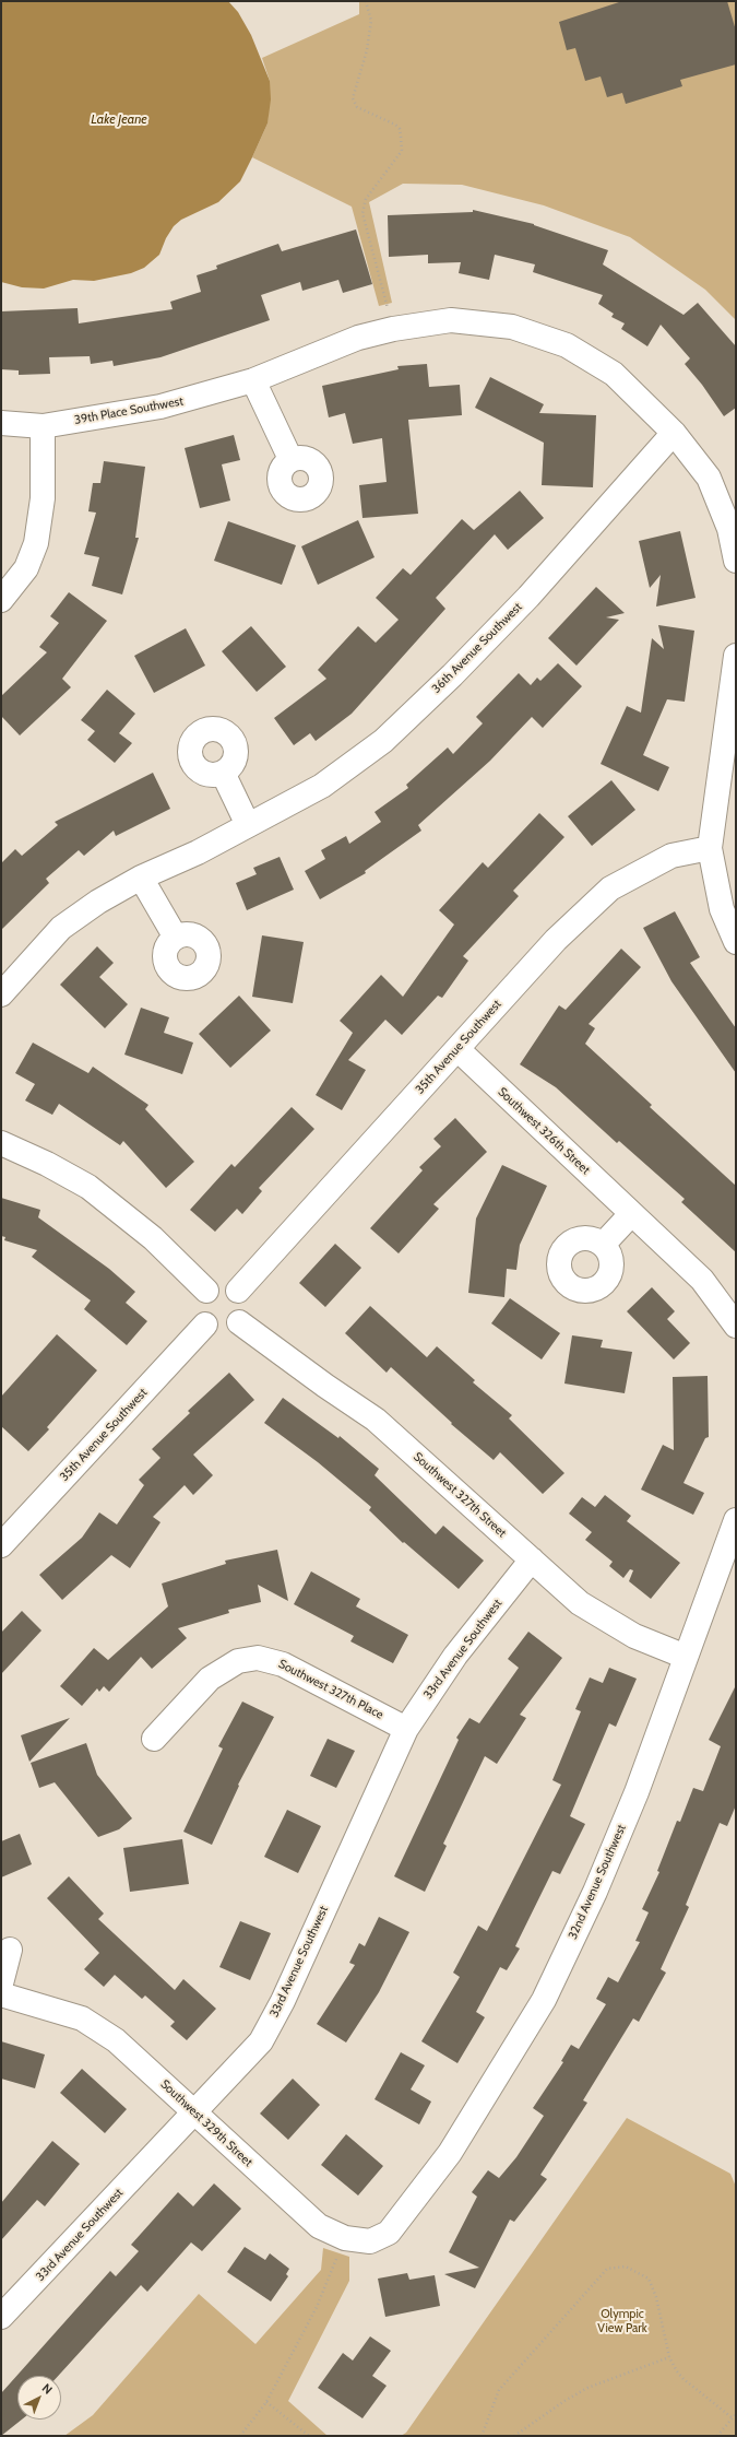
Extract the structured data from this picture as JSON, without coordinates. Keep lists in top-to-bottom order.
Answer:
{
  "streets": {
    "street": [
      "39th Place Southwest",
      "36th Avenue Southwest",
      "35th Avenue Southwest",
      "Southwest 326th Street",
      "Southwest 327th Street",
      "33rd Avenue Southwest",
      "Southwest 327th Place",
      "32nd Avenue Southwest",
      "Southwest 329th Street"
    ]
  },
  "crossings": [
    ["39th Place Southwest", "36th Avenue Southwest"],
    ["35th Avenue Southwest", "Southwest 326th Street"],
    ["35th Avenue Southwest", "Southwest 327th Street"],
    ["Southwest 327th Street", "33rd Avenue Southwest"],
    ["Southwest 327th Street", "32nd Avenue Southwest"],
    ["33rd Avenue Southwest", "Southwest 327th Place"],
    ["33rd Avenue Southwest", "Southwest 329th Street"],
    ["32nd Avenue Southwest", "Southwest 329th Street"]
  ],
  "water": ["Lake Jeane"],
  "parks": ["Olympic View Park"],
  "north": "top right"
}
